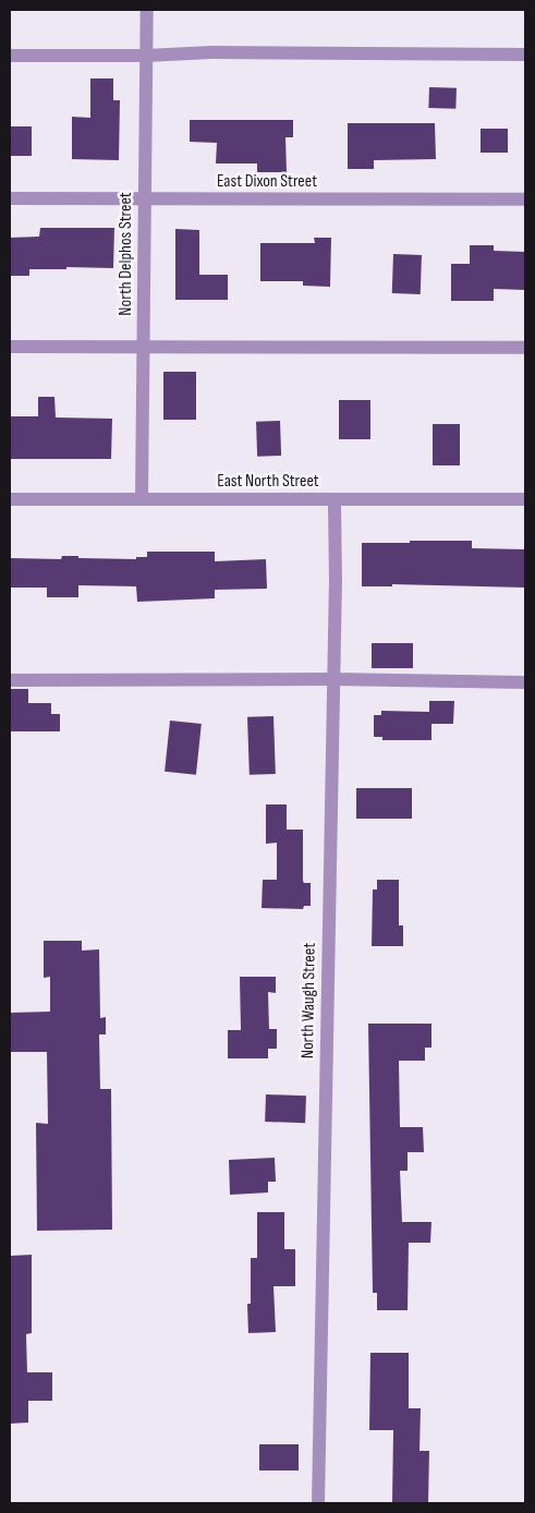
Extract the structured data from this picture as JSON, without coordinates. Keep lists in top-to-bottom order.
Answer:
{
  "streets": {
    "street": [
      "East Dixon Street",
      "North Delphos Street",
      "East North Street",
      "North Waugh Street"
    ]
  },
  "crossings": [
    ["East Dixon Street", "North Delphos Street"],
    ["North Delphos Street", "East North Street"],
    ["East North Street", "North Waugh Street"]
  ]
}
